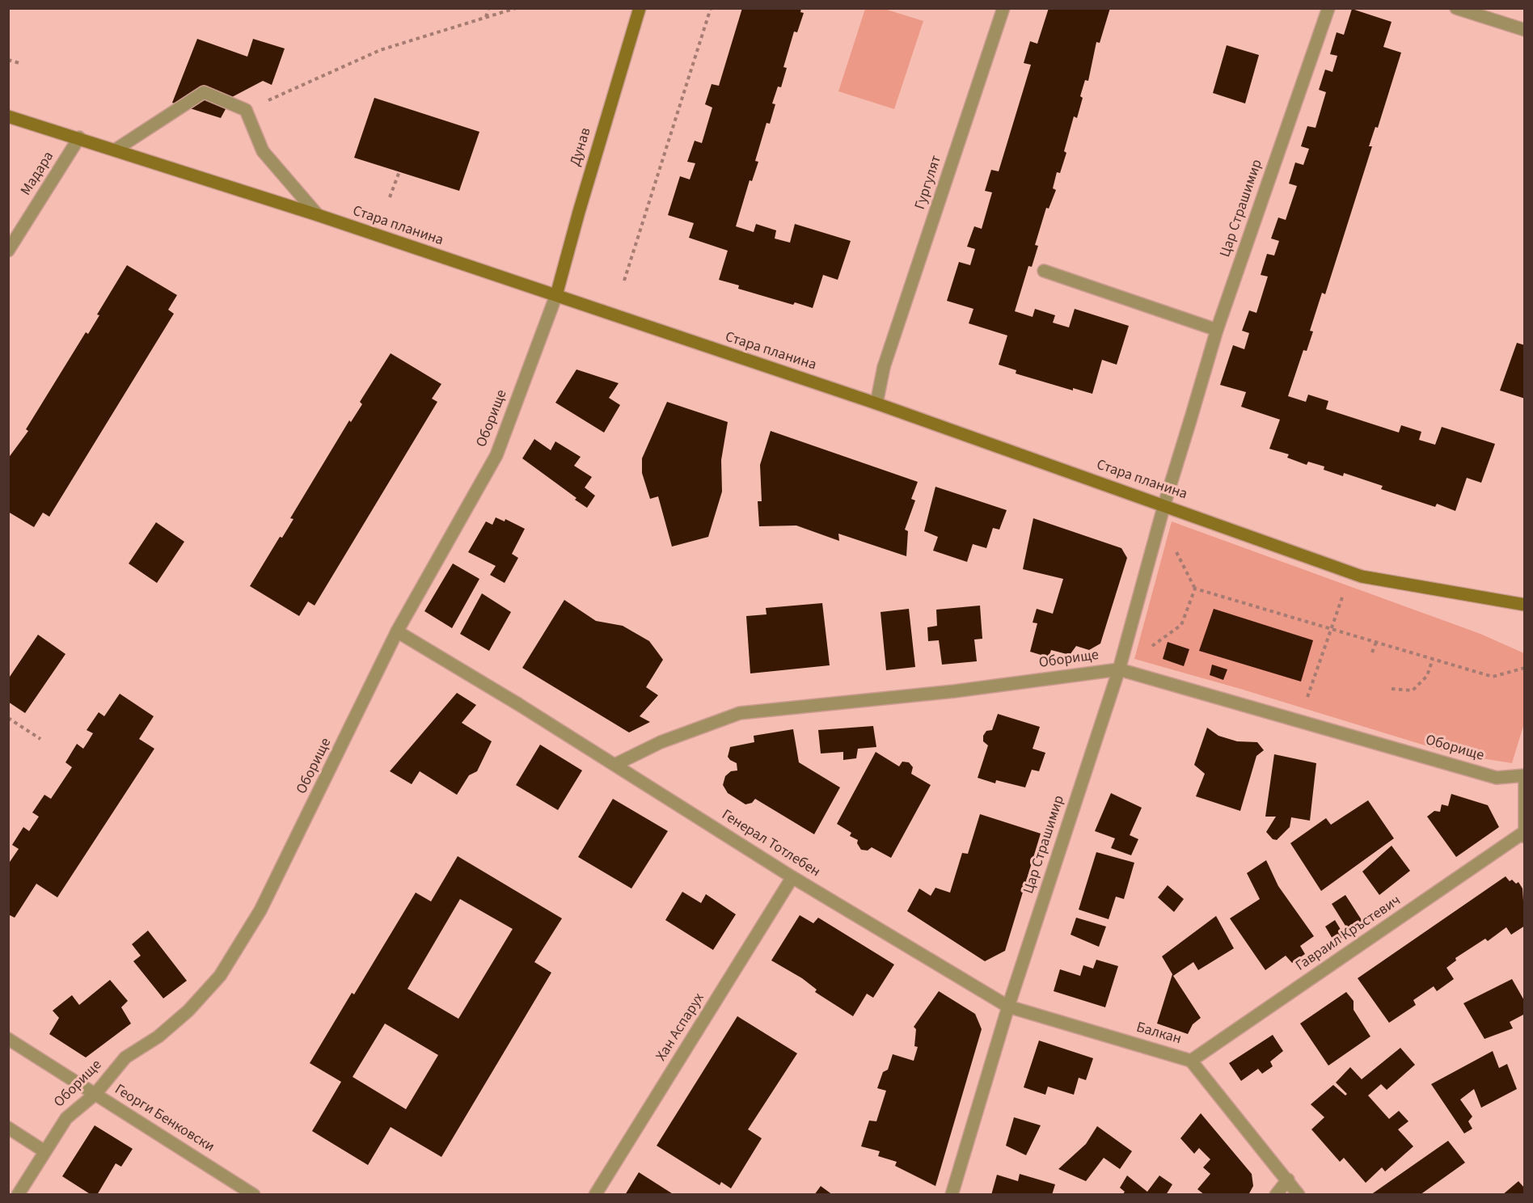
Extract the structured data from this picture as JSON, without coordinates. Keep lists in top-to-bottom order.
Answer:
{
  "streets": {
    "main road": ["Дунав", "Стара планина"],
    "street": [
      "Мадара",
      "Гургулят",
      "Цар Страшимир",
      "Оборище",
      "Генерал Тотлебен",
      "Гавраил Кръстевич",
      "Хан Аспарух",
      "Балкан",
      "Георги Бенковски"
    ]
  },
  "crossings": [
    ["Дунав", "Стара планина"],
    ["Дунав", "Оборище"],
    ["Мадара", "Стара планина"],
    ["Гургулят", "Стара планина"],
    ["Цар Страшимир", "Стара планина"],
    ["Цар Страшимир", "Оборище"],
    ["Цар Страшимир", "Генерал Тотлебен"],
    ["Цар Страшимир", "Балкан"],
    ["Стара планина", "Оборище"],
    ["Оборище", "Генерал Тотлебен"],
    ["Оборище", "Георги Бенковски"],
    ["Генерал Тотлебен", "Хан Аспарух"],
    ["Генерал Тотлебен", "Балкан"],
    ["Гавраил Кръстевич", "Балкан"]
  ]
}
